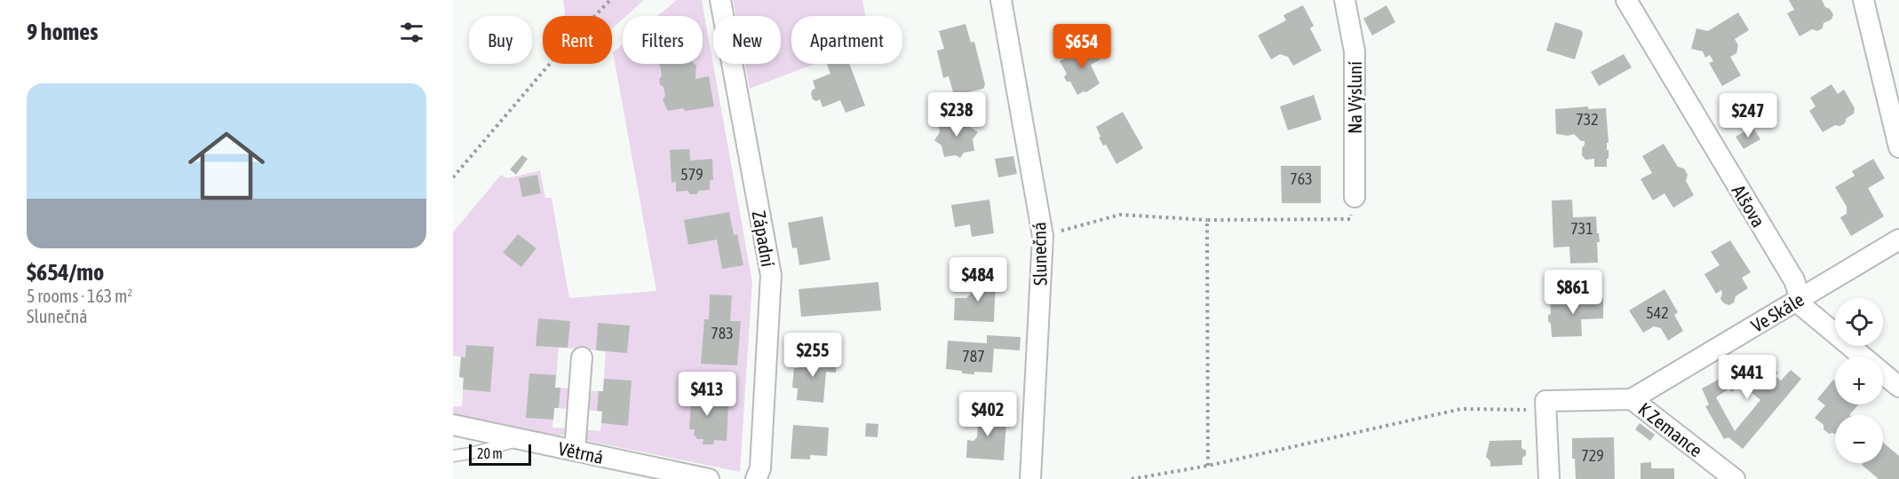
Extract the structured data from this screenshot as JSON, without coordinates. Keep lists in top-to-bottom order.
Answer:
{
  "streets": {
    "street": [
      "Na Výsluní",
      "Alšova",
      "Západní",
      "Slunečná",
      "Ve Skále",
      "K Zemance",
      "Větrná"
    ]
  },
  "crossings": [
    ["Alšova", "Ve Skále"],
    ["Ve Skále", "K Zemance"]
  ],
  "house_numbers": [
    "732",
    "579",
    "763",
    "731",
    "542",
    "783",
    "787",
    "729"
  ],
  "scale_bar": "20 m",
  "page": {
    "heading": "9 homes",
    "chip": [
      "Buy",
      "Rent",
      "Filters",
      "New",
      "Apartment"
    ],
    "price": [
      "$654",
      "$238",
      "$247",
      "$484",
      "$861",
      "$255",
      "$441",
      "$413",
      "$402"
    ],
    "list": [
      {
        "name": "$654/mo",
        "note": "5 rooms · 163 m² · Slunečná"
      }
    ],
    "map_buttons": ["+", "−"],
    "scale": "20 m"
  }
}
